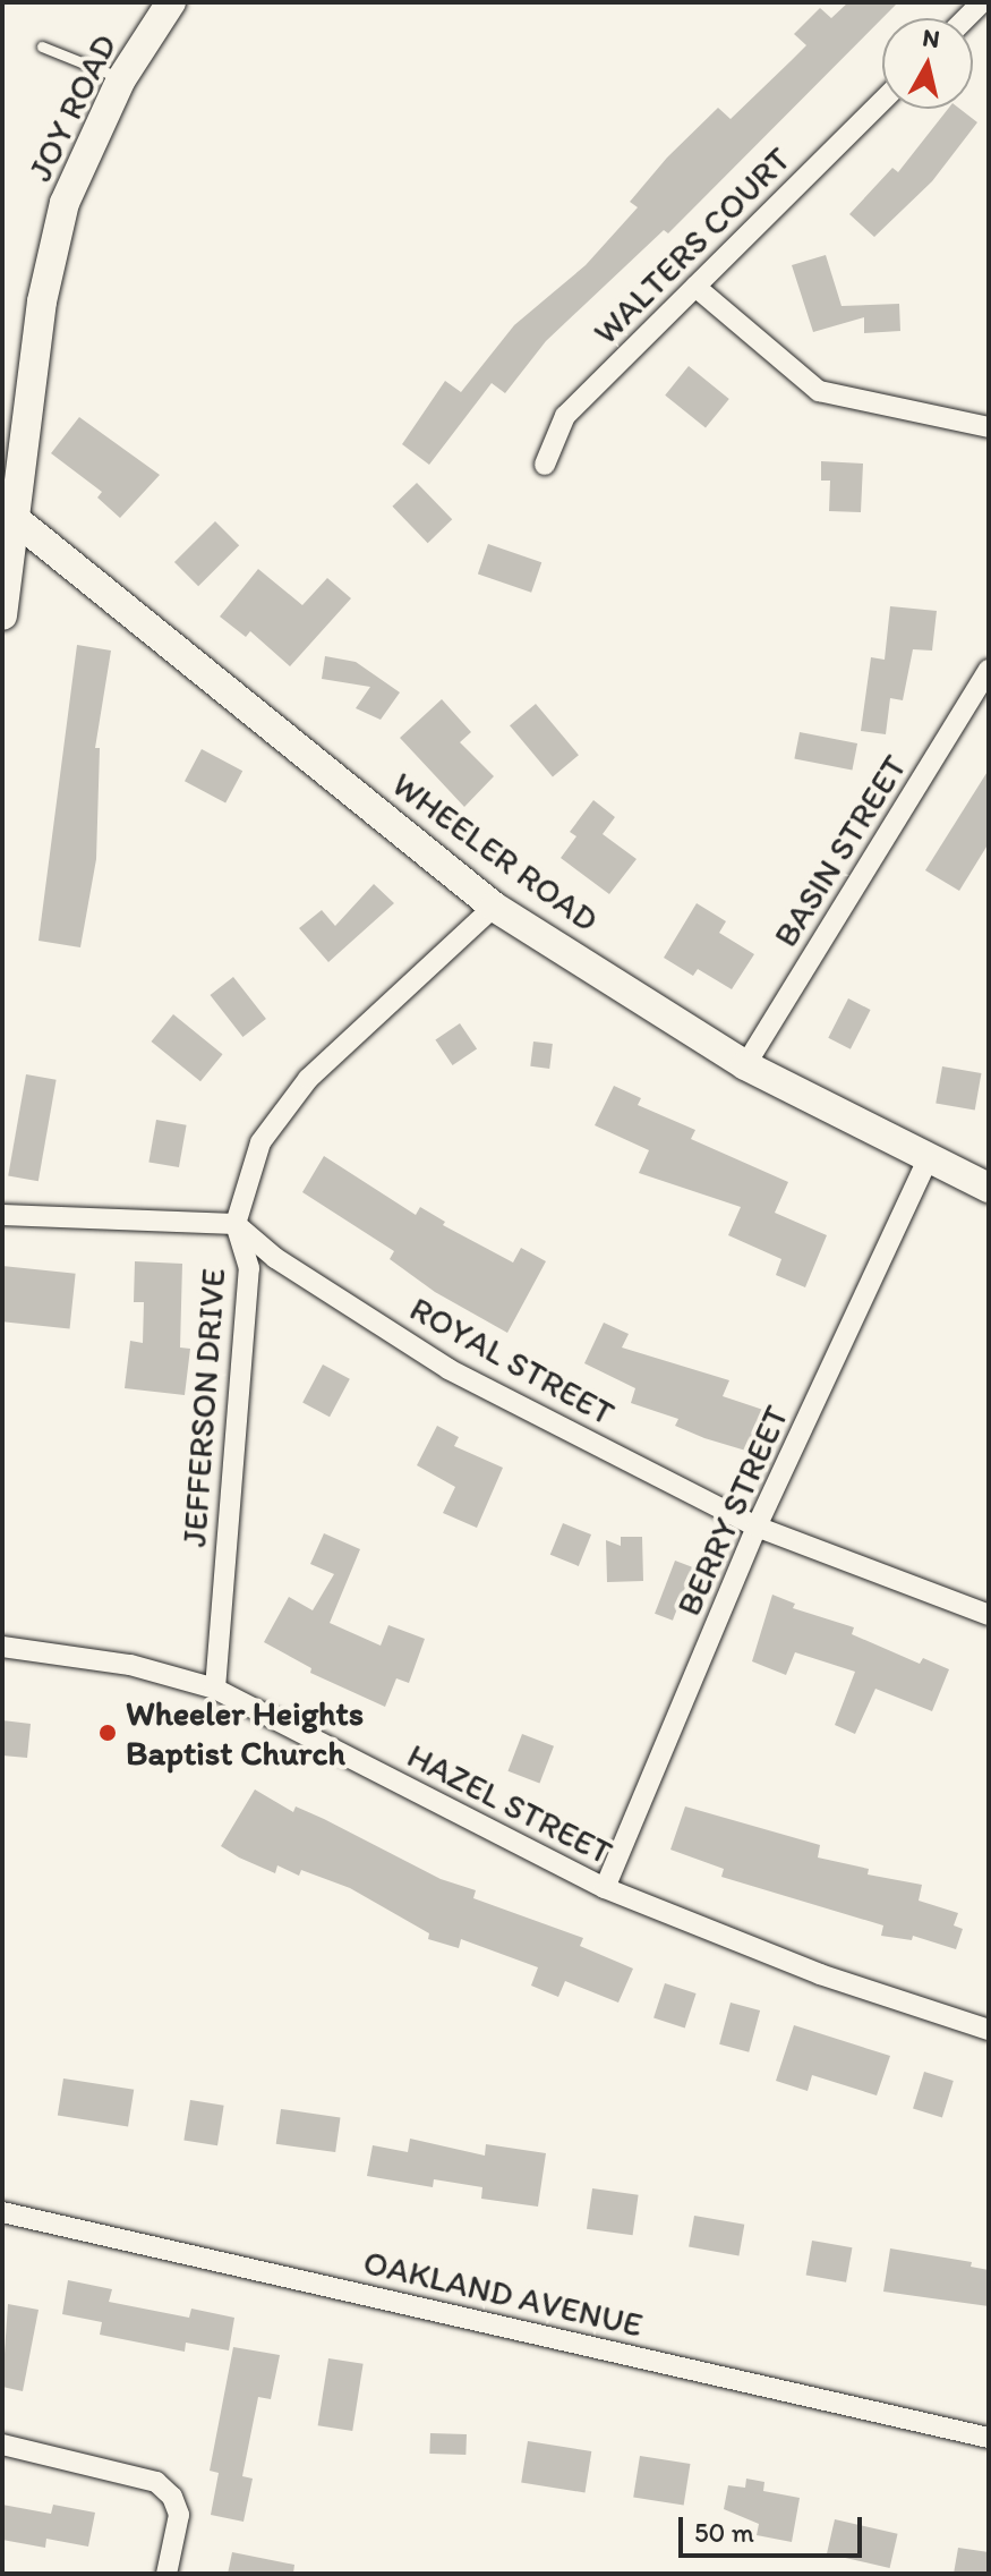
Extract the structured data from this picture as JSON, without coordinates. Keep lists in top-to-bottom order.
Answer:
{
  "streets": {
    "street": [
      "JOY ROAD",
      "WALTERS COURT",
      "BASIN STREET",
      "WHEELER ROAD",
      "ROYAL STREET",
      "JEFFERSON DRIVE",
      "BERRY STREET",
      "HAZEL STREET",
      "OAKLAND AVENUE"
    ]
  },
  "crossings": [
    ["JOY ROAD", "WHEELER ROAD"],
    ["BASIN STREET", "WHEELER ROAD"],
    ["WHEELER ROAD", "JEFFERSON DRIVE"],
    ["WHEELER ROAD", "BERRY STREET"],
    ["ROYAL STREET", "JEFFERSON DRIVE"],
    ["ROYAL STREET", "BERRY STREET"],
    ["JEFFERSON DRIVE", "HAZEL STREET"],
    ["BERRY STREET", "HAZEL STREET"]
  ],
  "places": ["Wheeler Heights Baptist Church"],
  "scale_bar": "50 m",
  "north": "top"
}
